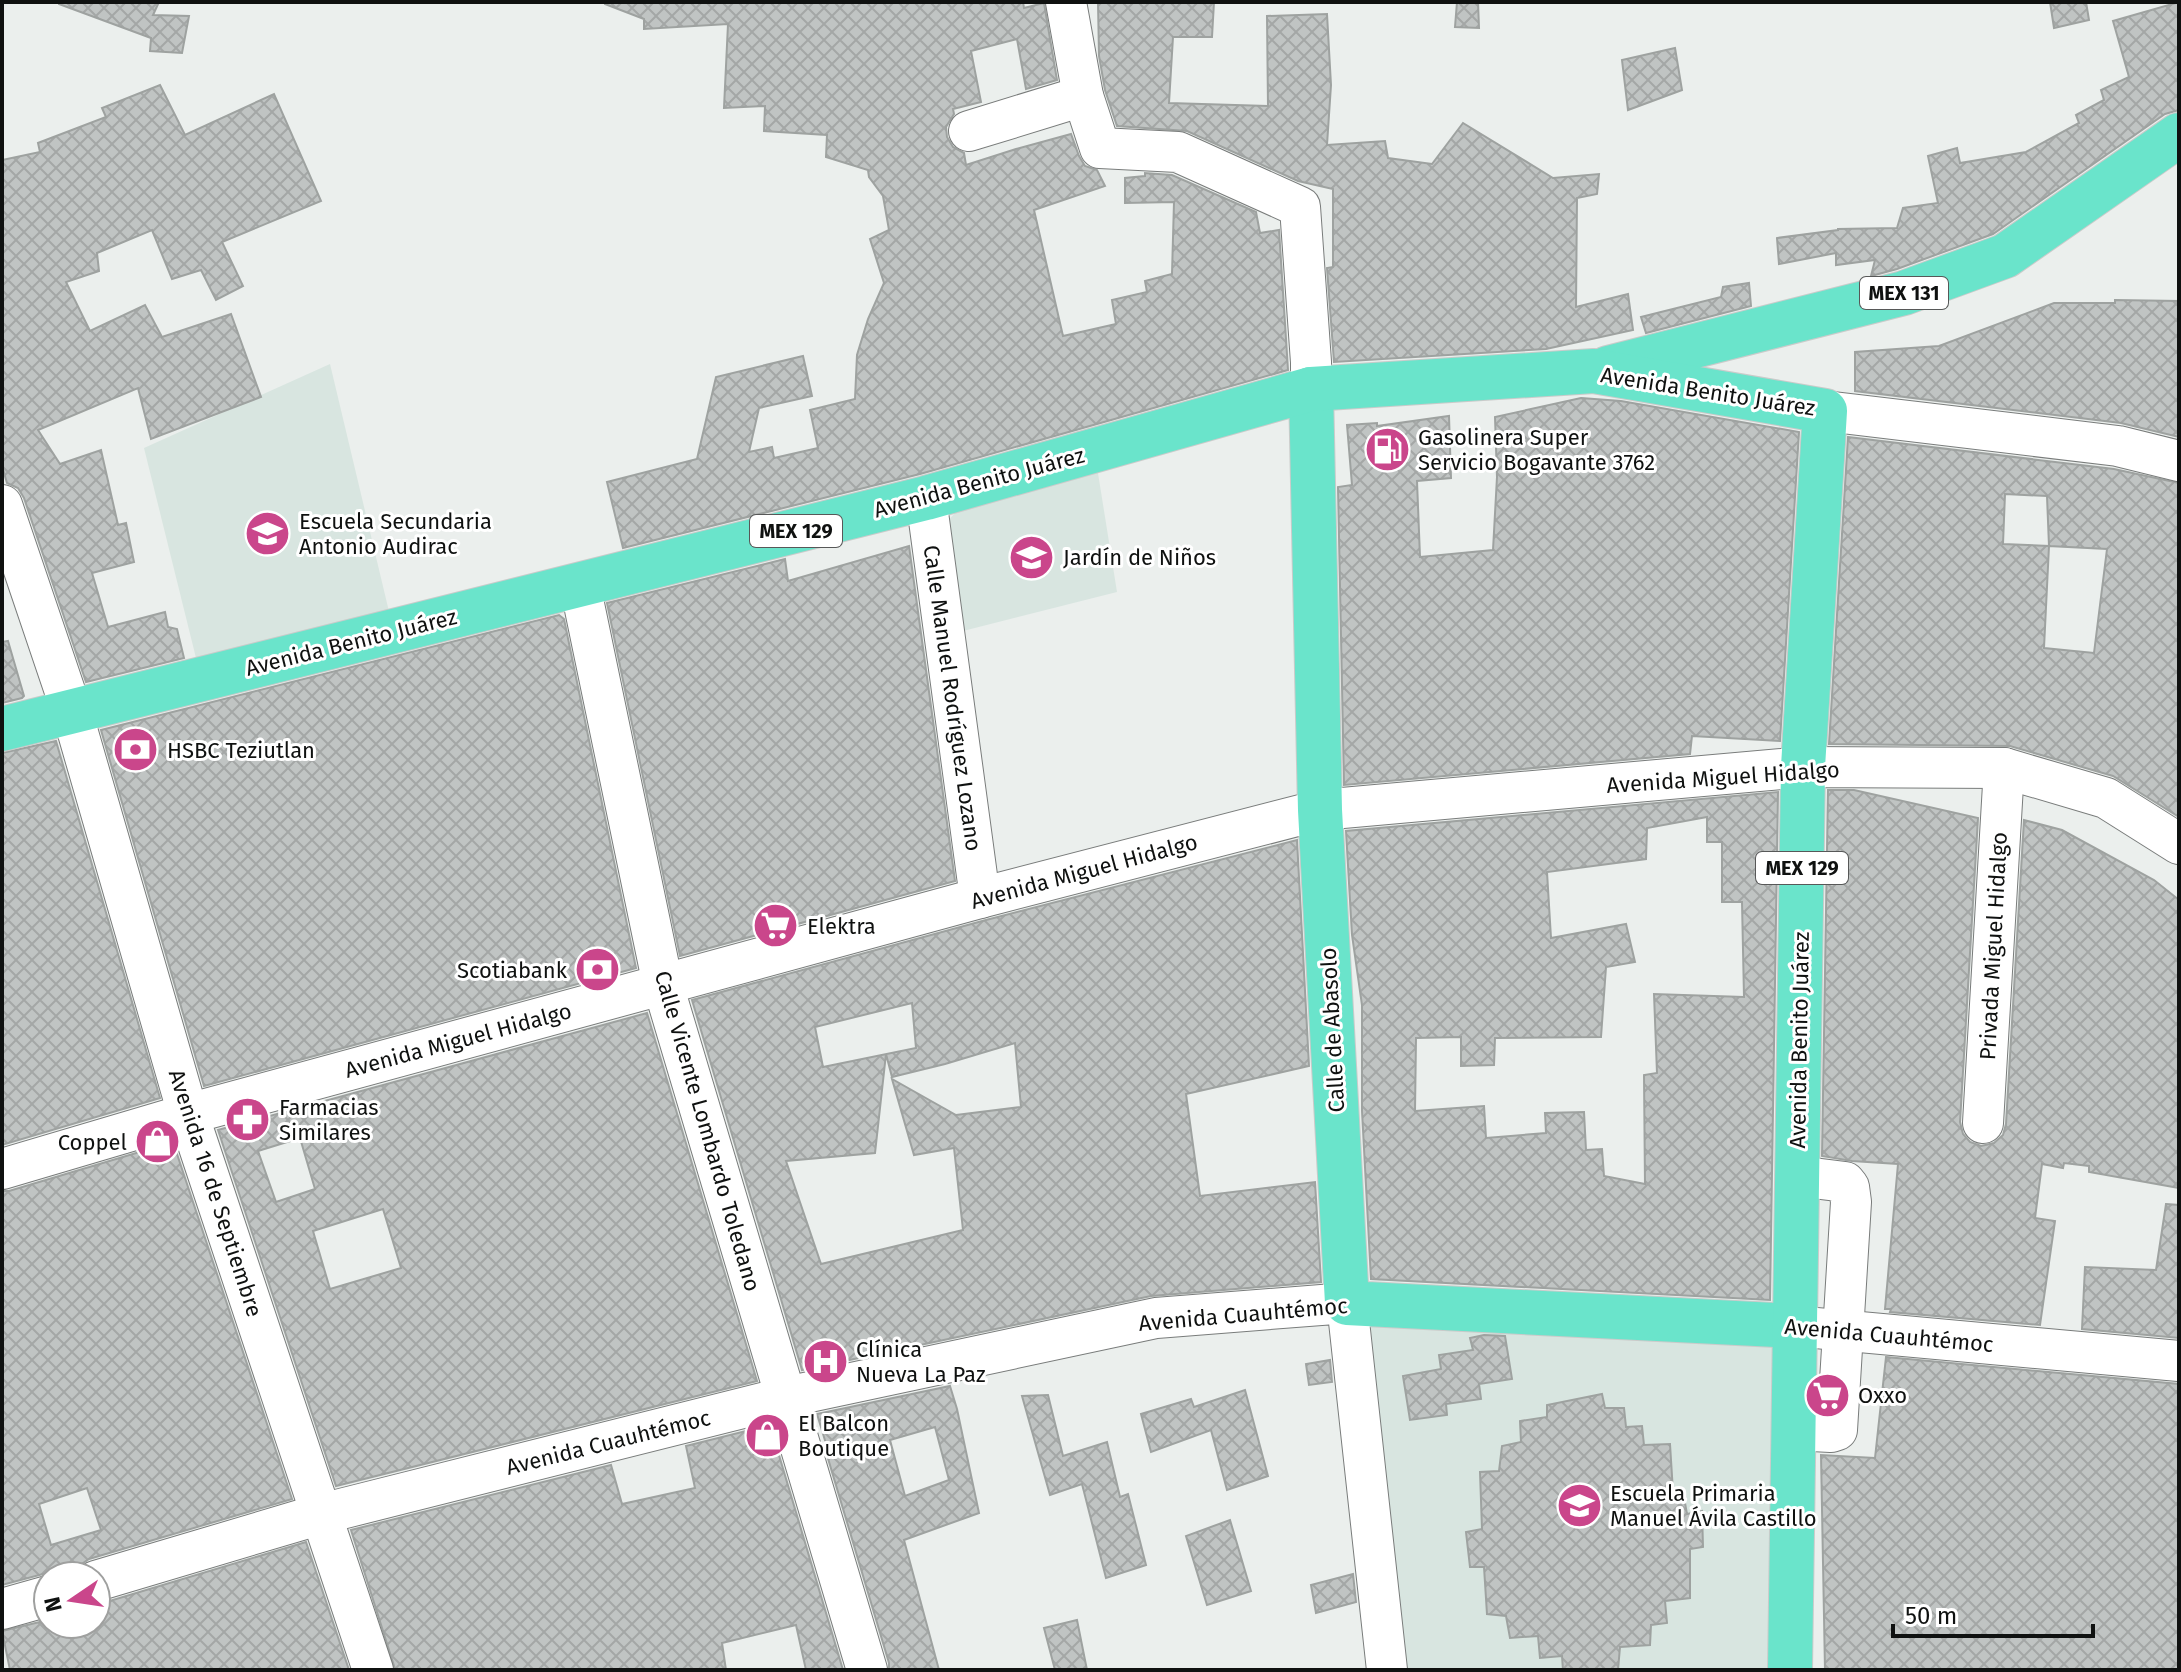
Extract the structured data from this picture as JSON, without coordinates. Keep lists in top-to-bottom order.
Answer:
{
  "streets": {
    "main road": [
      "MEX 131",
      "Avenida Benito Juárez",
      "MEX 129",
      "Calle de Abasolo",
      "Avenida Cuauhtémoc"
    ],
    "street": [
      "Calle Manuel Rodríguez Lozano",
      "Avenida Miguel Hidalgo",
      "Privada Miguel Hidalgo",
      "Calle Vicente Lombardo Toledano",
      "Avenida 16 de Septiembre"
    ]
  },
  "crossings": [
    ["MEX 131", "Avenida Benito Juárez"],
    ["Avenida Benito Juárez", "Calle Manuel Rodríguez Lozano"],
    ["Avenida Benito Juárez", "Avenida Miguel Hidalgo"],
    ["Avenida Benito Juárez", "Calle de Abasolo"],
    ["Avenida Benito Juárez", "Calle Vicente Lombardo Toledano"],
    ["Avenida Benito Juárez", "Avenida 16 de Septiembre"],
    ["Avenida Benito Juárez", "Avenida Cuauhtémoc"],
    ["Calle Manuel Rodríguez Lozano", "Avenida Miguel Hidalgo"],
    ["Avenida Miguel Hidalgo", "Privada Miguel Hidalgo"],
    ["Avenida Miguel Hidalgo", "Calle de Abasolo"],
    ["Avenida Miguel Hidalgo", "Calle Vicente Lombardo Toledano"],
    ["Avenida Miguel Hidalgo", "Avenida 16 de Septiembre"],
    ["Calle de Abasolo", "Avenida Cuauhtémoc"],
    ["Calle Vicente Lombardo Toledano", "Avenida Cuauhtémoc"],
    ["Avenida 16 de Septiembre", "Avenida Cuauhtémoc"]
  ],
  "places": {
    "fuel station": ["Gasolinera Super Servicio Bogavante 3762"],
    "school or university": ["Escuela Secundaria Antonio Audirac", "Jardín de Niños", "Escuela Primaria Manuel Ávila Castillo"],
    "bank": ["HSBC Teziutlan", "Scotiabank"],
    "supermarket": ["Elektra", "Oxxo"],
    "pharmacy": ["Farmacias Similares"],
    "shop": ["Coppel", "El Balcon Boutique"],
    "hospital": ["Clínica Nueva La Paz"]
  },
  "scale_bar": "50 m",
  "north": "left"
}
